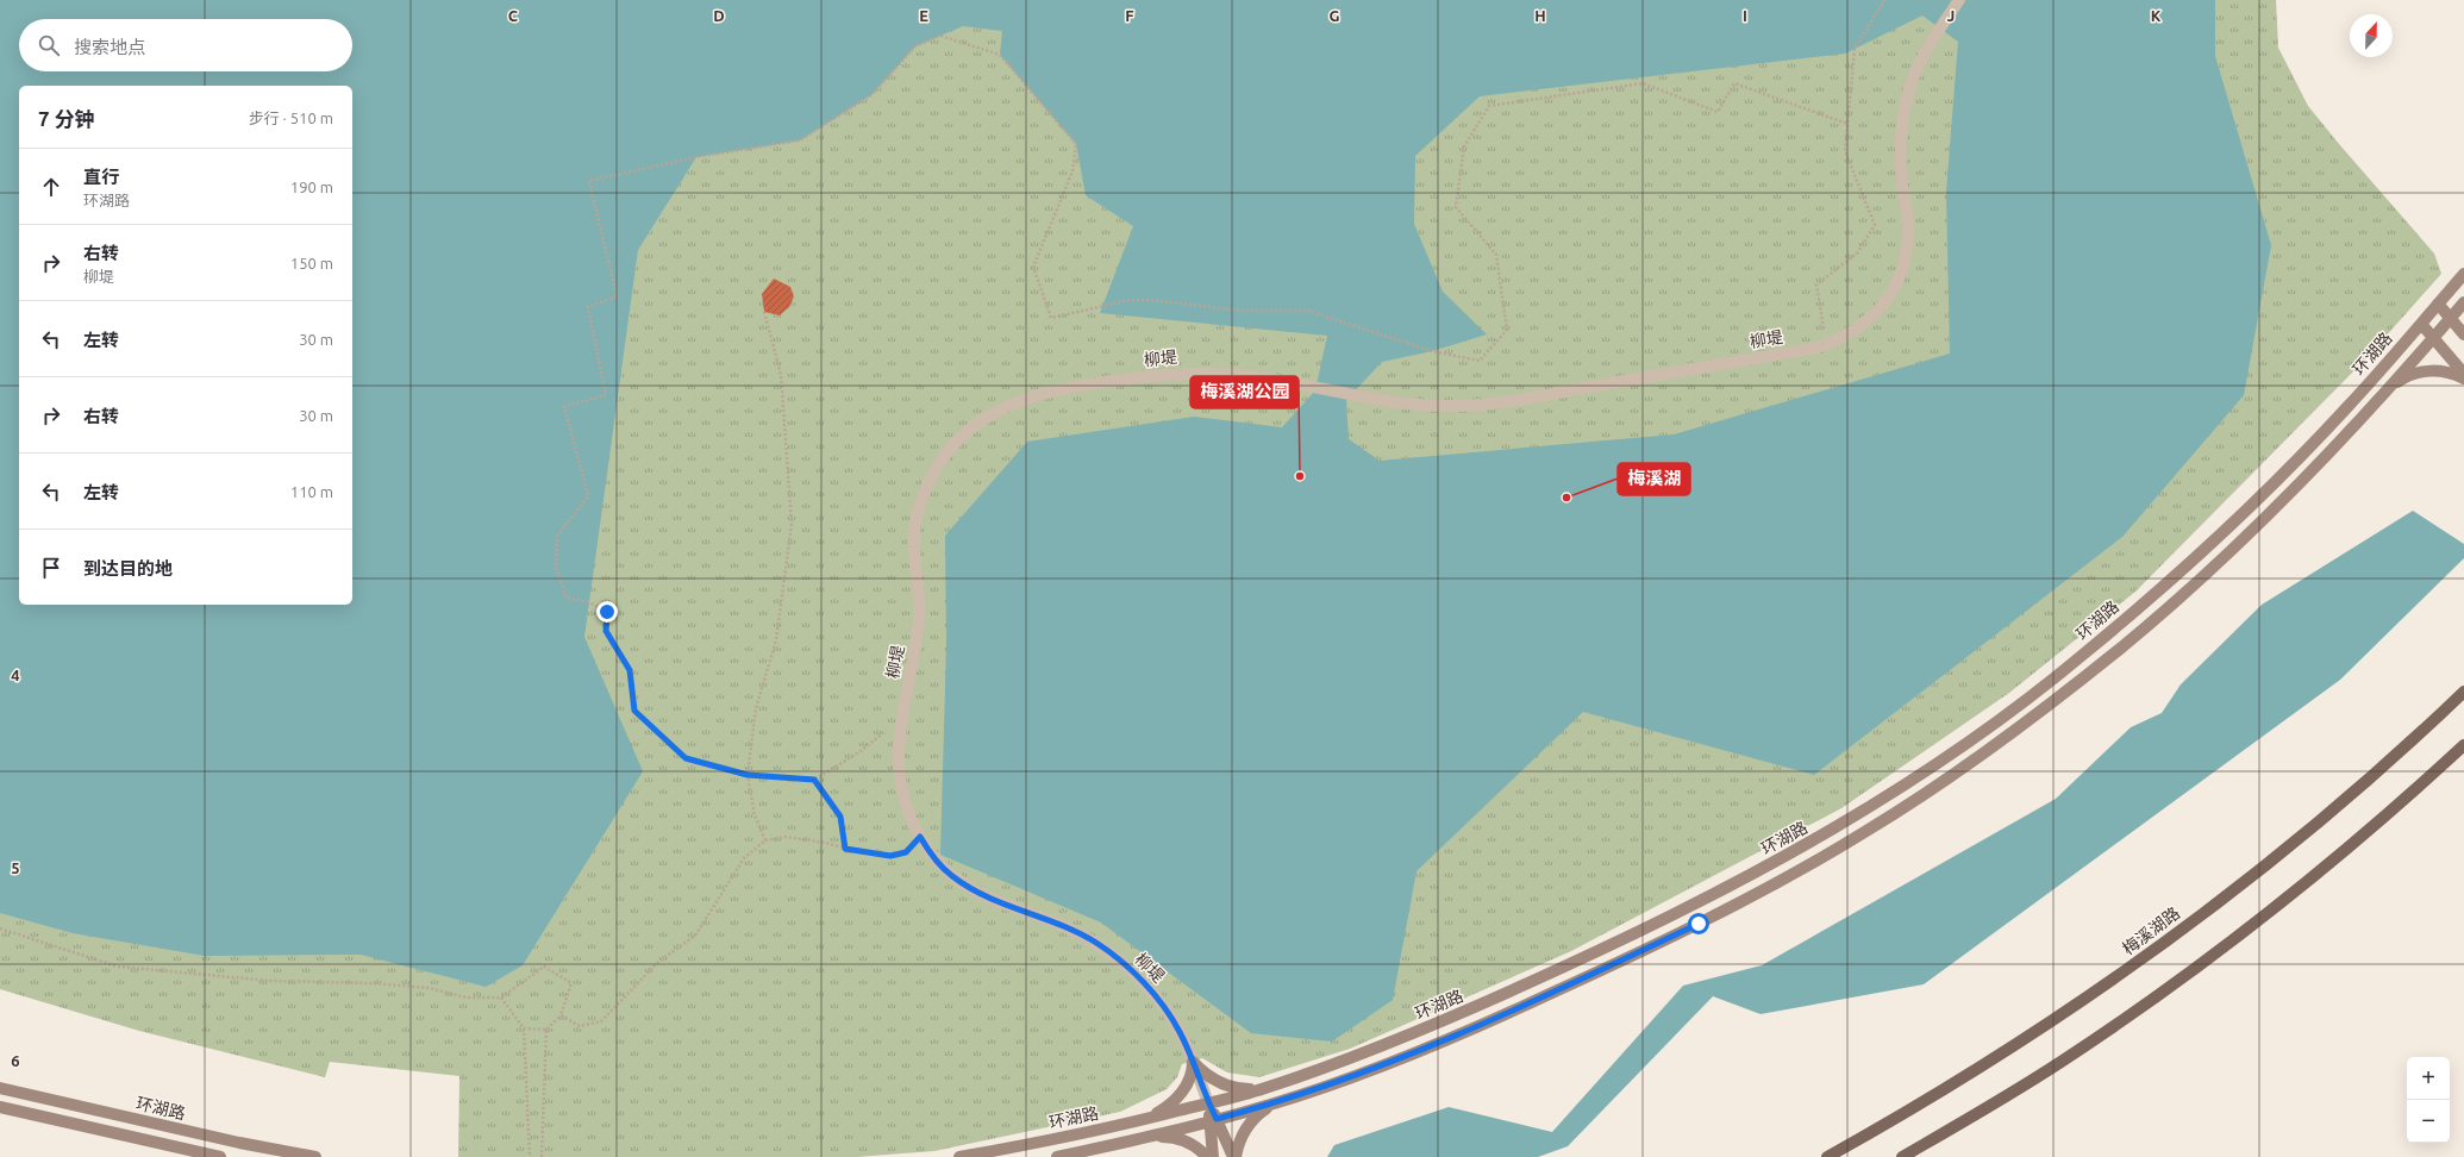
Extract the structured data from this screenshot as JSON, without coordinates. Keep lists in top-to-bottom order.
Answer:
{
  "streets": {
    "main road": ["环湖路", "梅溪湖路"],
    "street": ["柳堤"]
  },
  "crossings": [
    ["柳堤", "环湖路"]
  ],
  "places": ["梅溪湖公园", "梅溪湖"],
  "north": "top",
  "page": {
    "search": "搜索地点",
    "heading": ["7 分钟", "步行 · 510 m"],
    "list": [
      ["直行", "环湖路", "190 m"],
      ["右转", "柳堤", "150 m"],
      ["左转", "30 m"],
      ["右转", "30 m"],
      ["左转", "110 m"],
      "到达目的地"
    ],
    "map_buttons": ["+", "−"]
  },
  "grid": {
    "columns": [
      "C",
      "D",
      "E",
      "F",
      "G",
      "H",
      "I",
      "J",
      "K"
    ],
    "rows": ["4", "5", "6"]
  }
}
